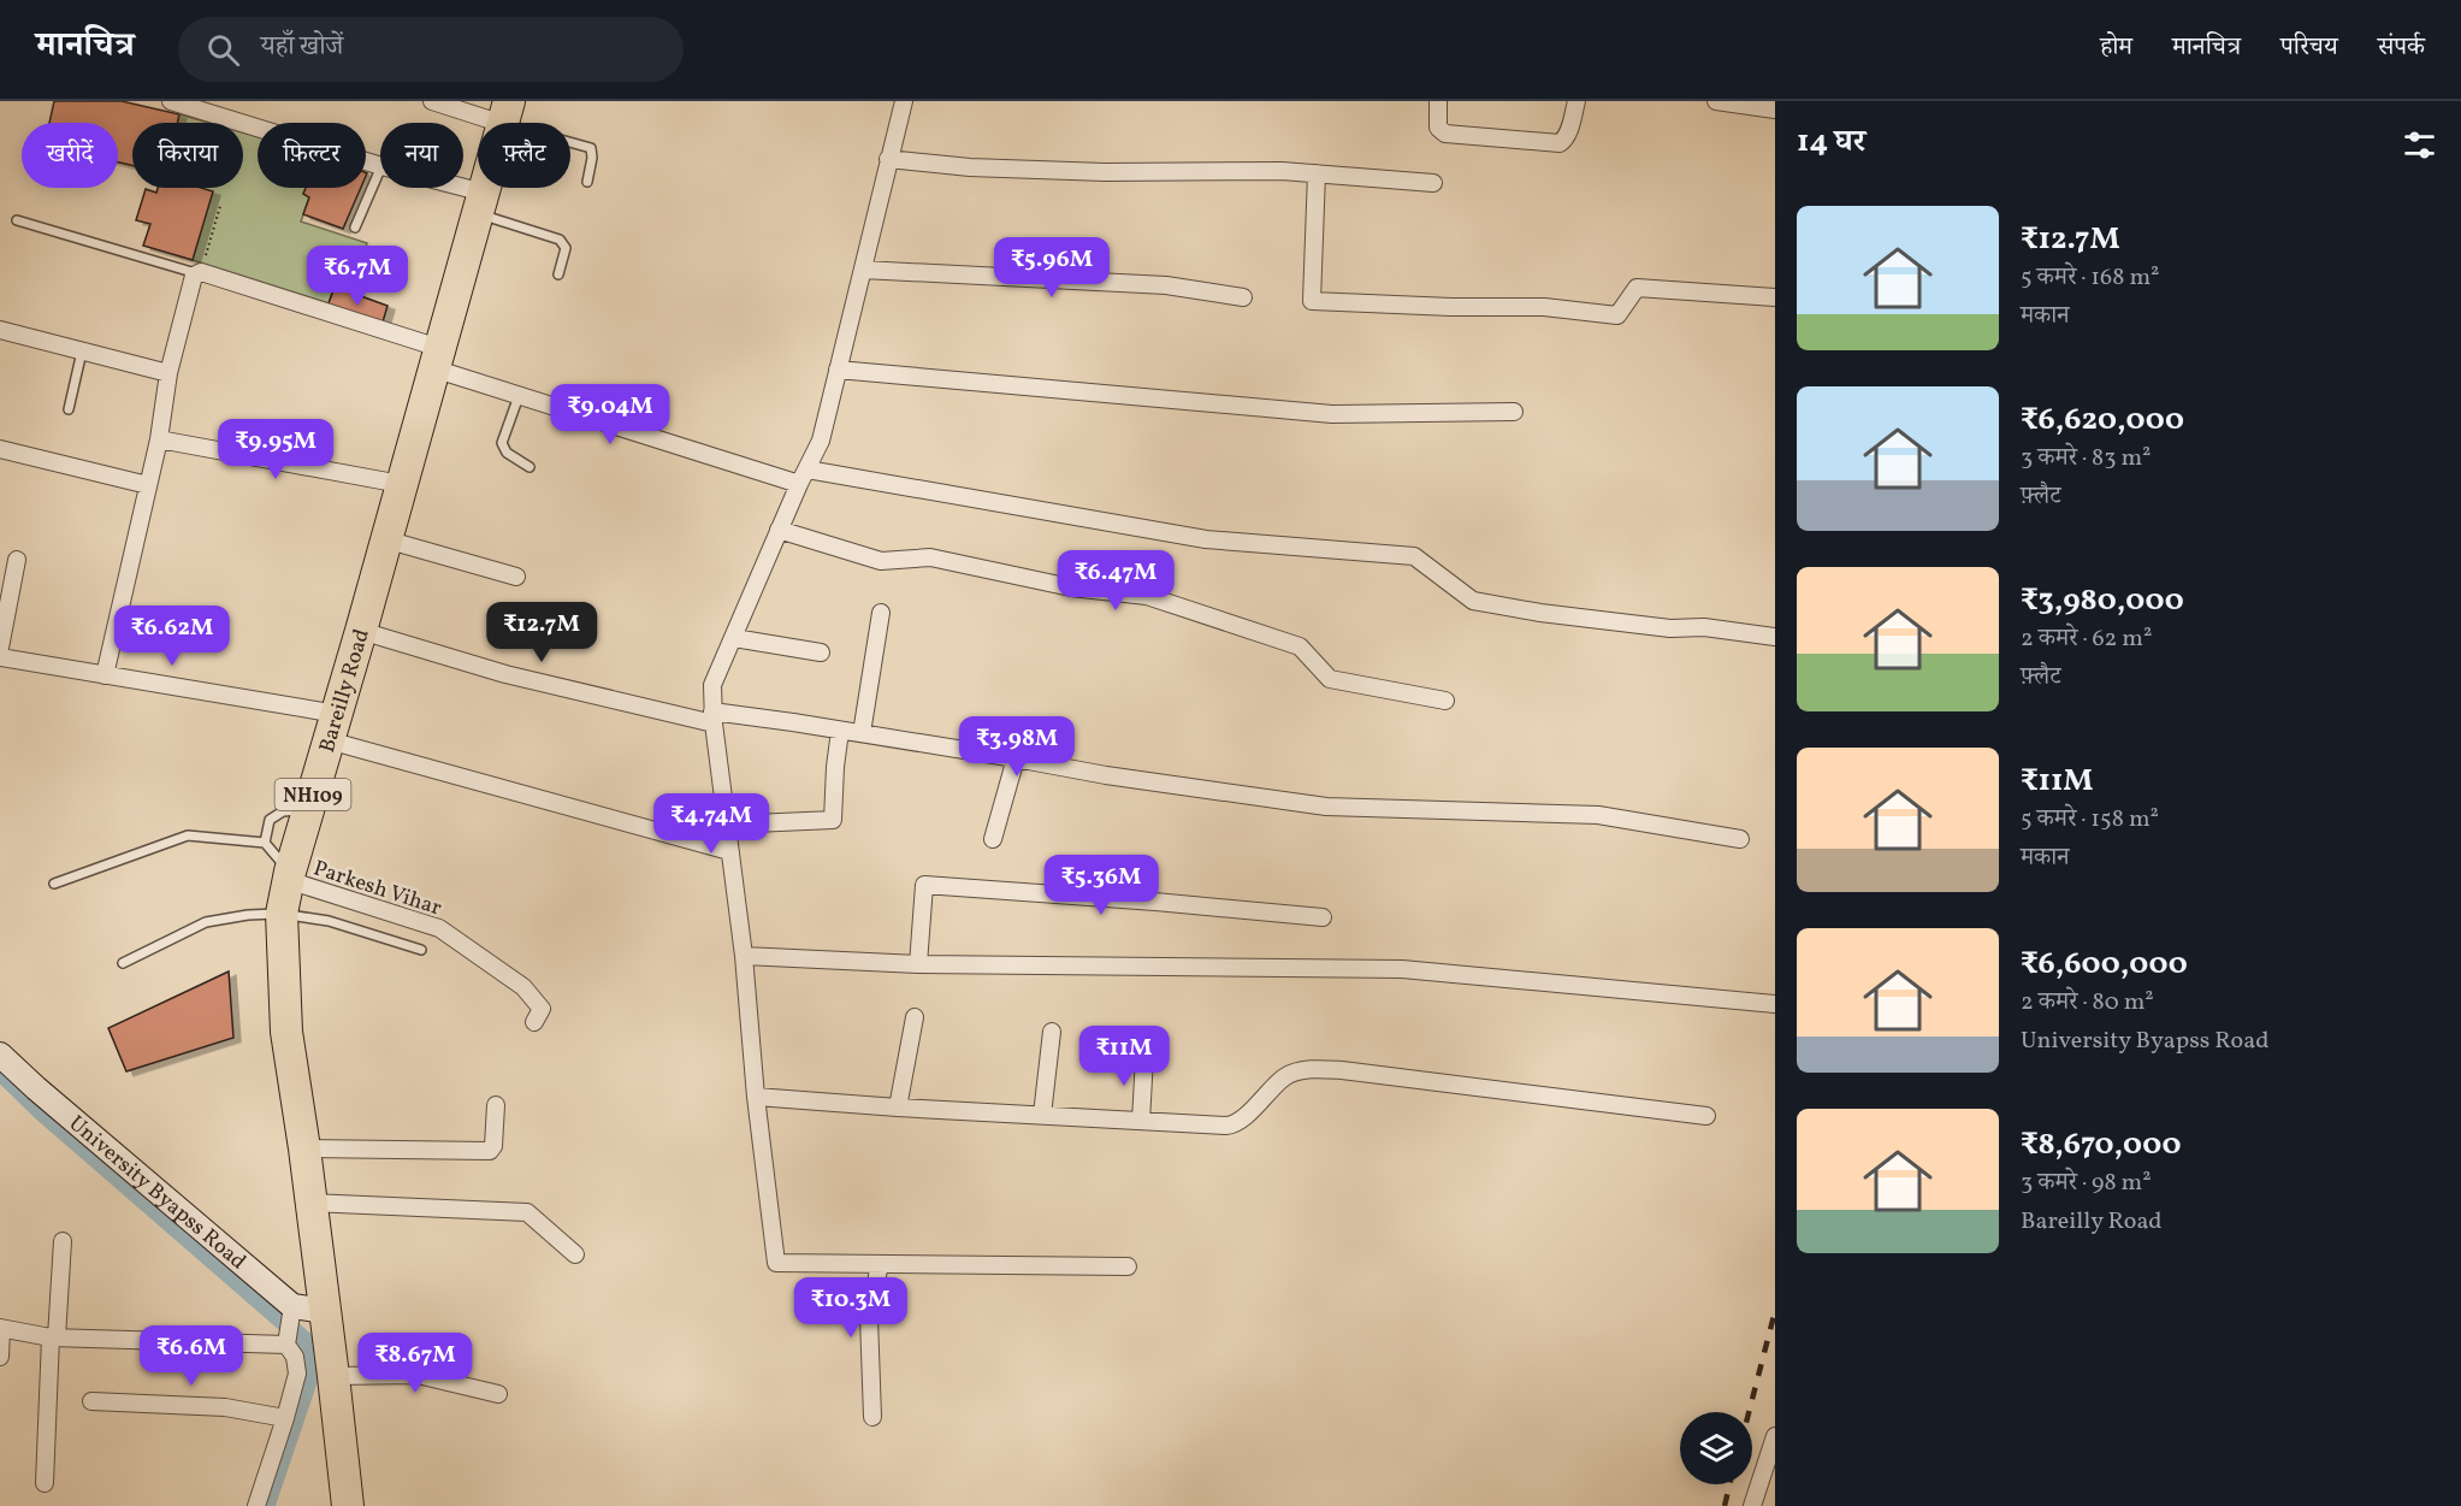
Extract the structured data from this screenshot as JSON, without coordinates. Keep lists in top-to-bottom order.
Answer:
{
  "streets": {
    "highway": ["Bareilly Road", "NH109"],
    "main road": ["University Byapss Road"],
    "street": ["Parkesh Vihar"]
  },
  "crossings": [
    ["Bareilly Road", "Parkesh Vihar"]
  ],
  "page": {
    "header": "मानचित्र",
    "search": "यहाँ खोजें",
    "nav": [
      "होम",
      "मानचित्र",
      "परिचय",
      "संपर्क"
    ],
    "heading": "14 घर",
    "chip": [
      "खरीदें",
      "किराया",
      "फ़िल्टर",
      "नया",
      "फ़्लैट"
    ],
    "list": [
      {
        "name": "₹12.7M",
        "note": "5 कमरे · 168 m² · मकान"
      },
      {
        "name": "₹6,620,000",
        "note": "3 कमरे · 83 m² · फ़्लैट"
      },
      {
        "name": "₹3,980,000",
        "note": "2 कमरे · 62 m² · फ़्लैट"
      },
      {
        "name": "₹11M",
        "note": "5 कमरे · 158 m² · मकान"
      },
      {
        "name": "₹6,600,000",
        "note": "2 कमरे · 80 m² · University Byapss Road"
      },
      {
        "name": "₹8,670,000",
        "note": "3 कमरे · 98 m² · Bareilly Road"
      }
    ],
    "price": [
      "₹5.96M",
      "₹6.7M",
      "₹9.04M",
      "₹9.95M",
      "₹6.47M",
      "₹12.7M",
      "₹6.62M",
      "₹3.98M",
      "₹4.74M",
      "₹5.36M",
      "₹11M",
      "₹10.3M",
      "₹6.6M",
      "₹8.67M"
    ]
  }
}
